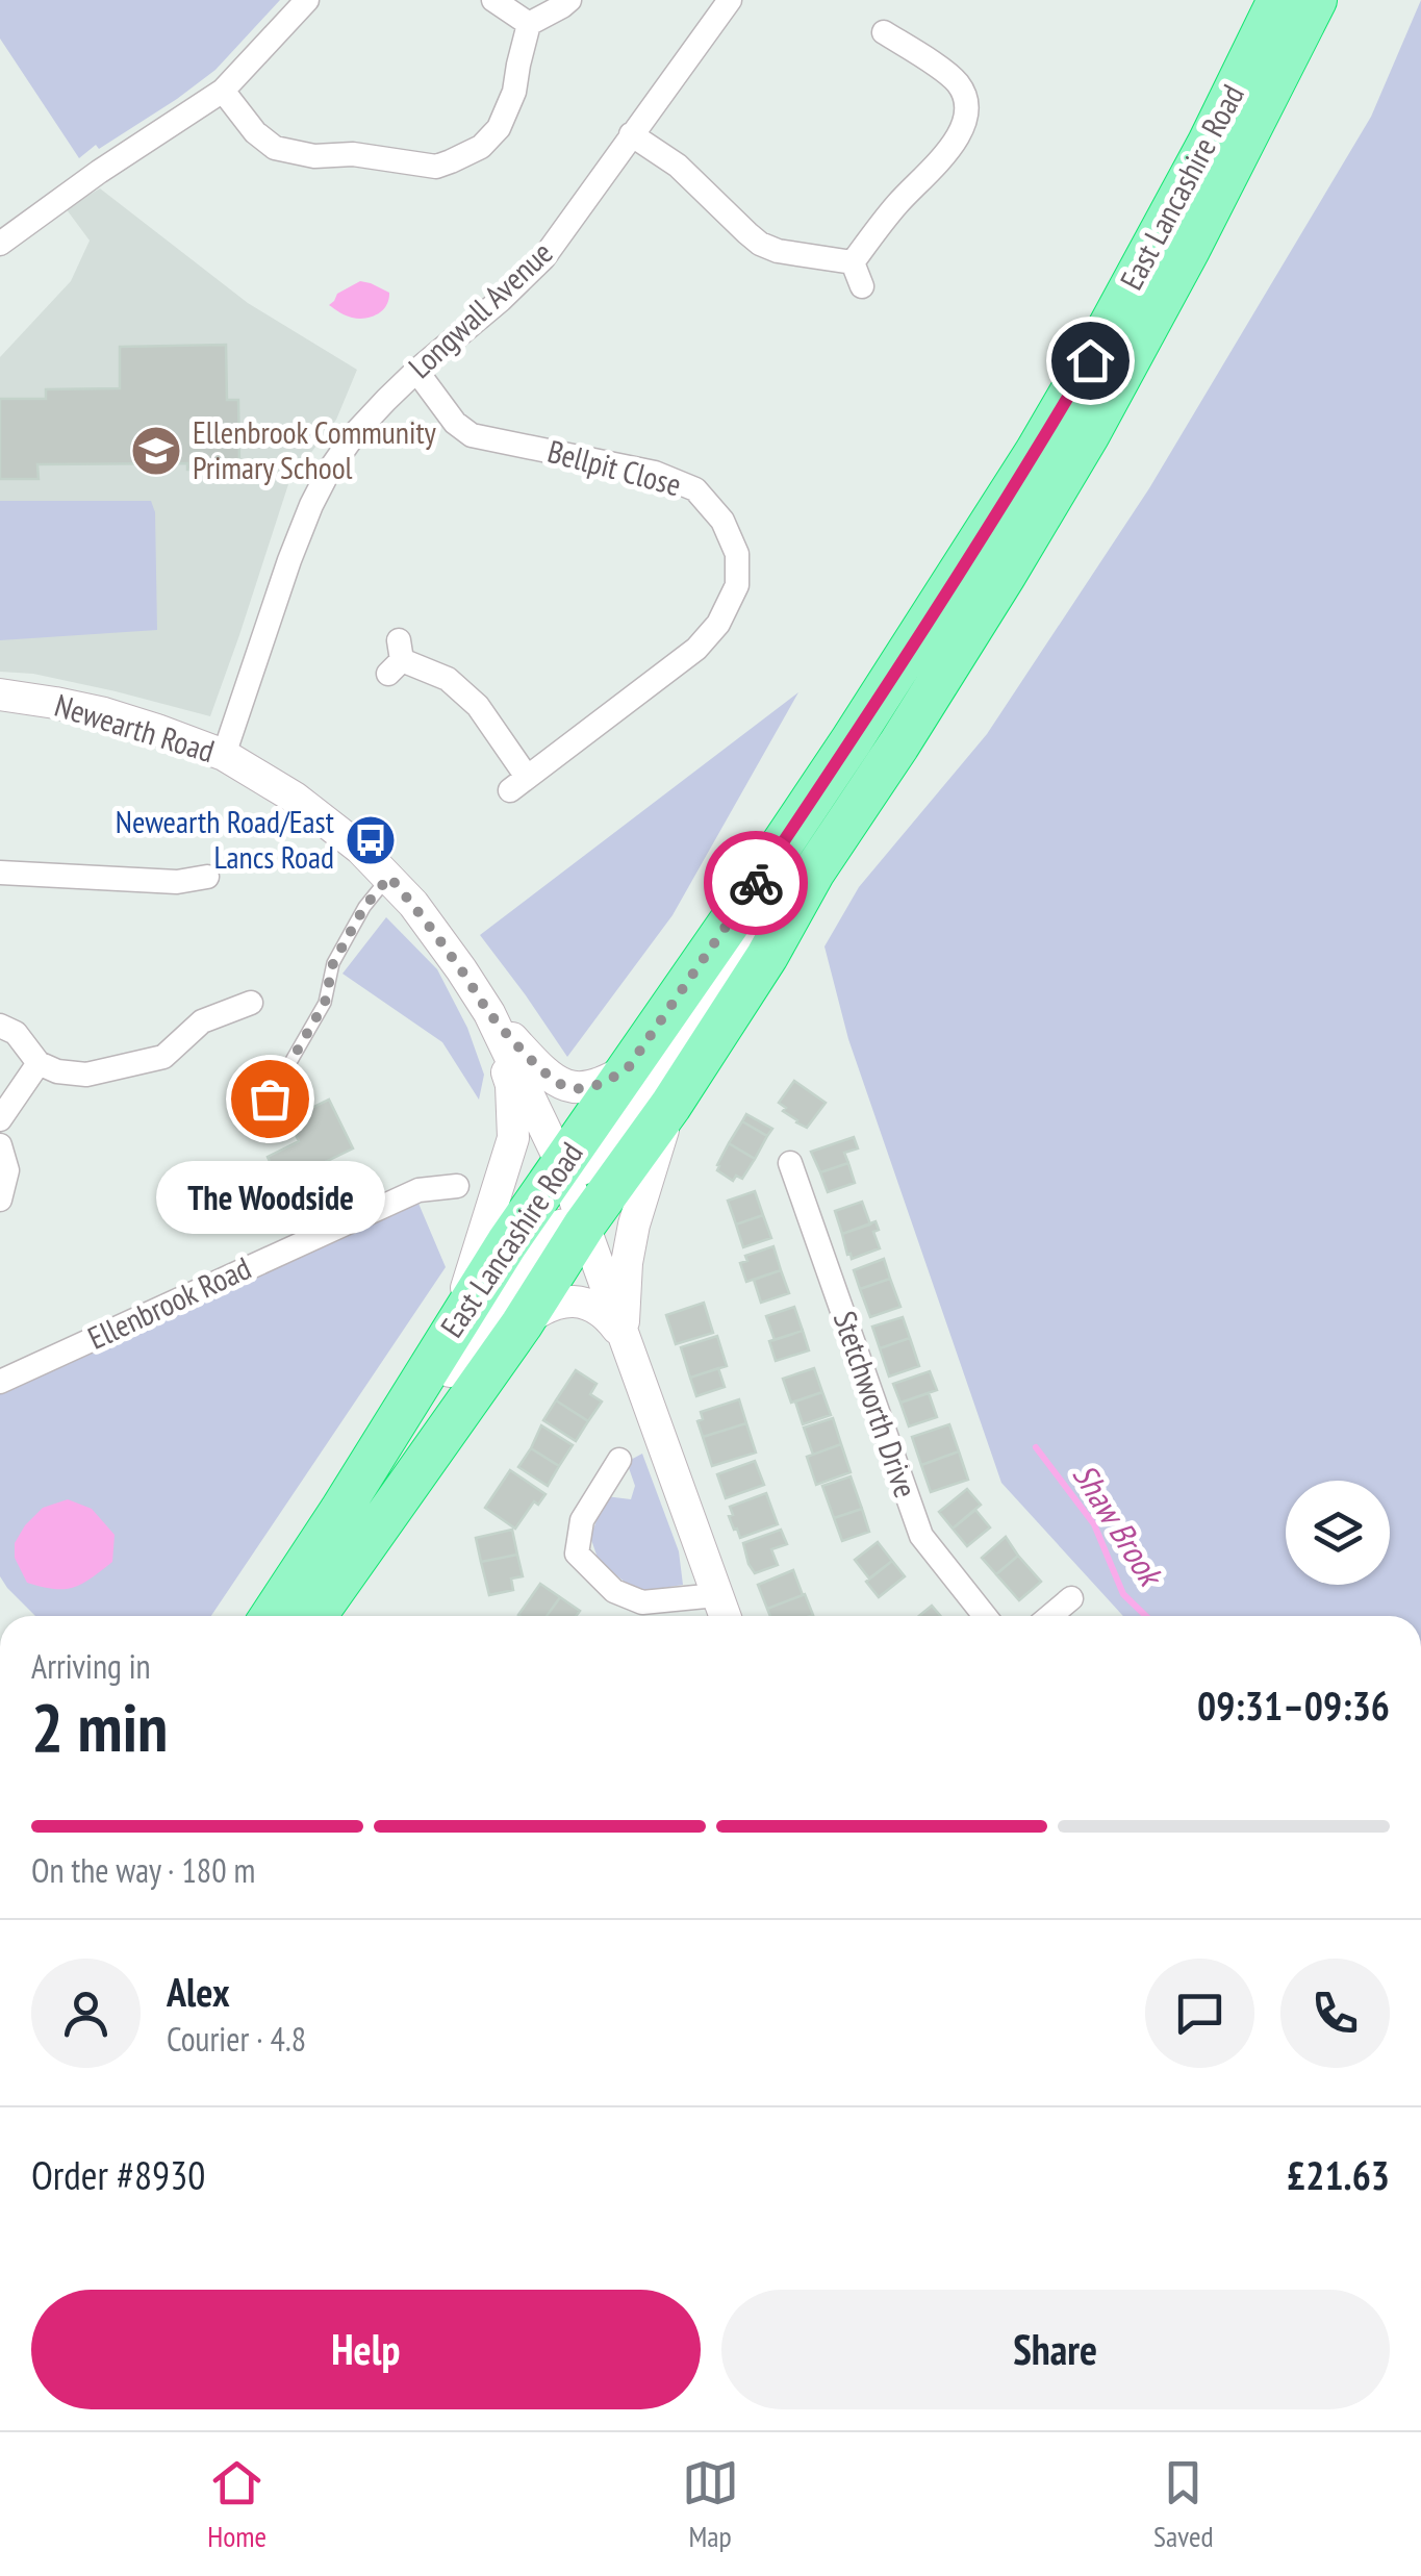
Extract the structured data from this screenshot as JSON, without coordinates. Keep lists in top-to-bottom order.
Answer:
{
  "streets": {
    "highway": ["East Lancashire Road"],
    "main road": ["Newearth Road"],
    "street": [
      "Longwall Avenue",
      "Bellpit Close",
      "Ellenbrook Road",
      "Stetchworth Drive"
    ]
  },
  "crossings": [
    ["East Lancashire Road", "Newearth Road"],
    ["Longwall Avenue", "Bellpit Close"],
    ["Longwall Avenue", "Newearth Road"]
  ],
  "water": ["Shaw Brook"],
  "places": {
    "school or university": ["Ellenbrook Community Primary School"],
    "bus stop": ["Newearth Road/East Lancs Road"],
    "other": ["The Woodside"]
  },
  "page": {
    "bubble": "The Woodside",
    "heading": ["2 min", "Arriving in", "09:31–09:36"],
    "panel": [
      "Alex",
      "Courier · 4.8",
      "Order #8930",
      "£21.63"
    ],
    "bar": "On the way · 180 m",
    "buttons": ["Help", "Share"],
    "tabs": ["Home", "Map", "Saved"]
  }
}
